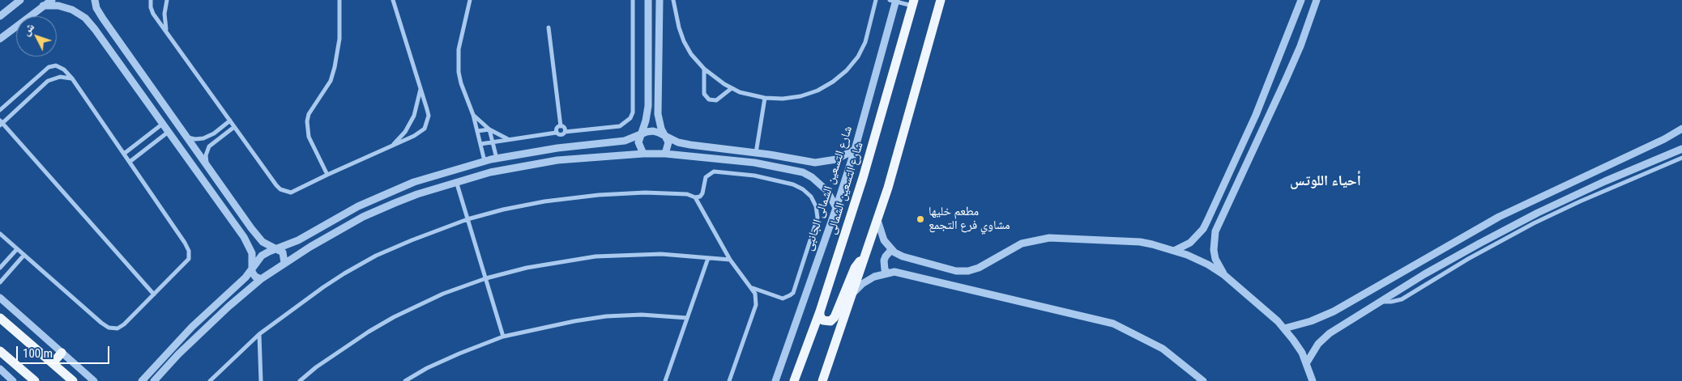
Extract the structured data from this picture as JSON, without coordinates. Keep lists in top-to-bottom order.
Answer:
{
  "streets": {
    "main road": ["شارع التسعين الشمالى"],
    "street": ["شارع التسعين الشمالى الجانبى"]
  },
  "districts": ["أحياء اللوتس"],
  "places": ["مطعم خليها مشاوي فرع التجمع"],
  "scale_bar": "100 m",
  "north": "top left"
}
